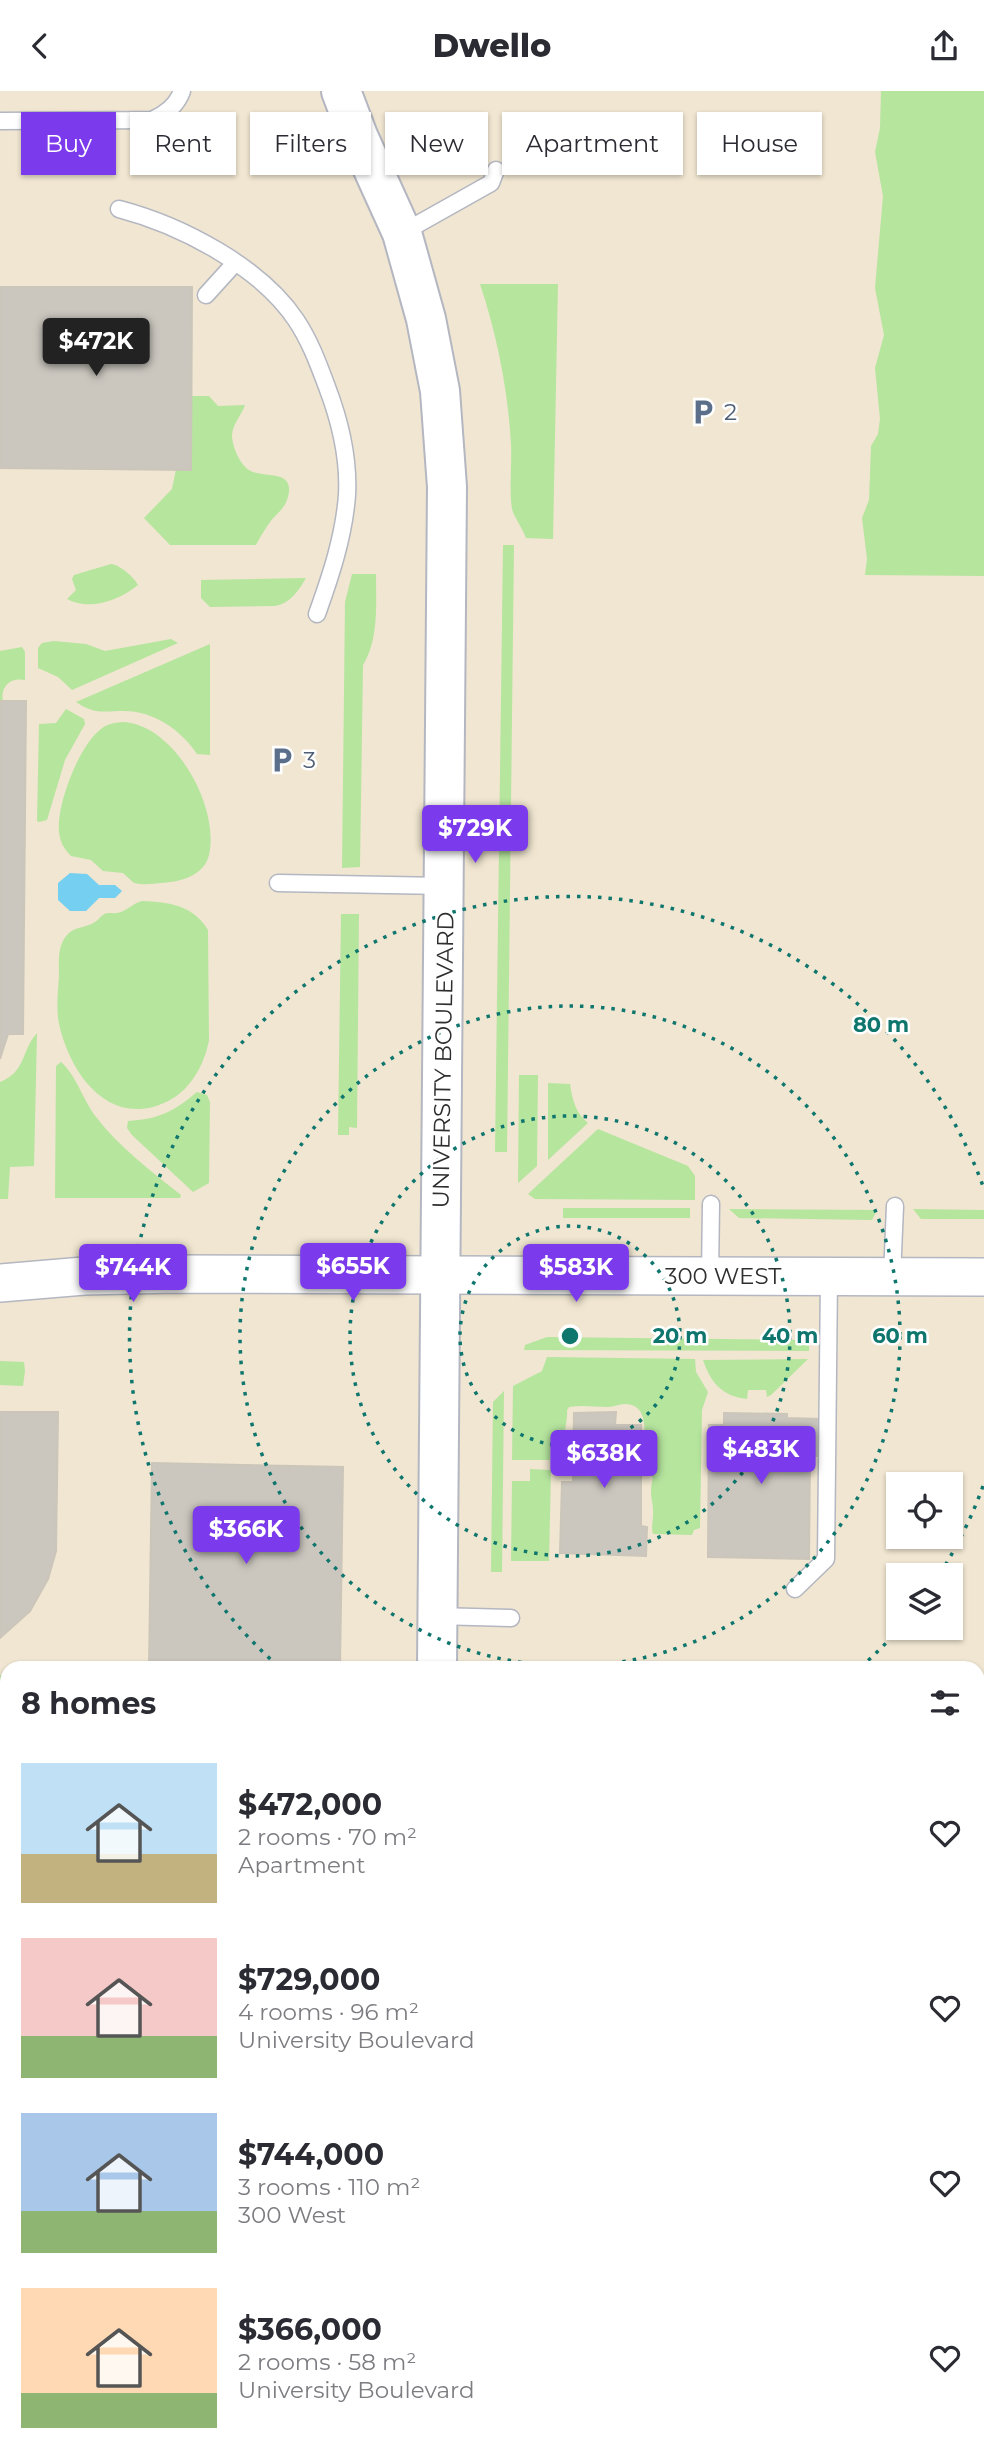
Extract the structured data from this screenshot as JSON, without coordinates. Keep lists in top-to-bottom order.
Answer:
{
  "streets": {
    "main road": ["UNIVERSITY BOULEVARD"],
    "street": ["300 WEST"]
  },
  "crossings": [
    ["UNIVERSITY BOULEVARD", "300 WEST"]
  ],
  "places": {
    "parking": ["2", "3"]
  },
  "page": {
    "header": "Dwello",
    "chip": [
      "Buy",
      "Rent",
      "Filters",
      "New",
      "Apartment",
      "House"
    ],
    "price": [
      "$472K",
      "$729K",
      "$655K",
      "$744K",
      "$583K",
      "$483K",
      "$638K",
      "$366K"
    ],
    "heading": "8 homes",
    "list": [
      {
        "name": "$472,000",
        "note": "2 rooms · 70 m² · Apartment"
      },
      {
        "name": "$729,000",
        "note": "4 rooms · 96 m² · University Boulevard"
      },
      {
        "name": "$744,000",
        "note": "3 rooms · 110 m² · 300 West"
      },
      {
        "name": "$366,000",
        "note": "2 rooms · 58 m² · University Boulevard"
      }
    ]
  },
  "rings": [
    "80 m",
    "20 m",
    "40 m",
    "60 m"
  ]
}
